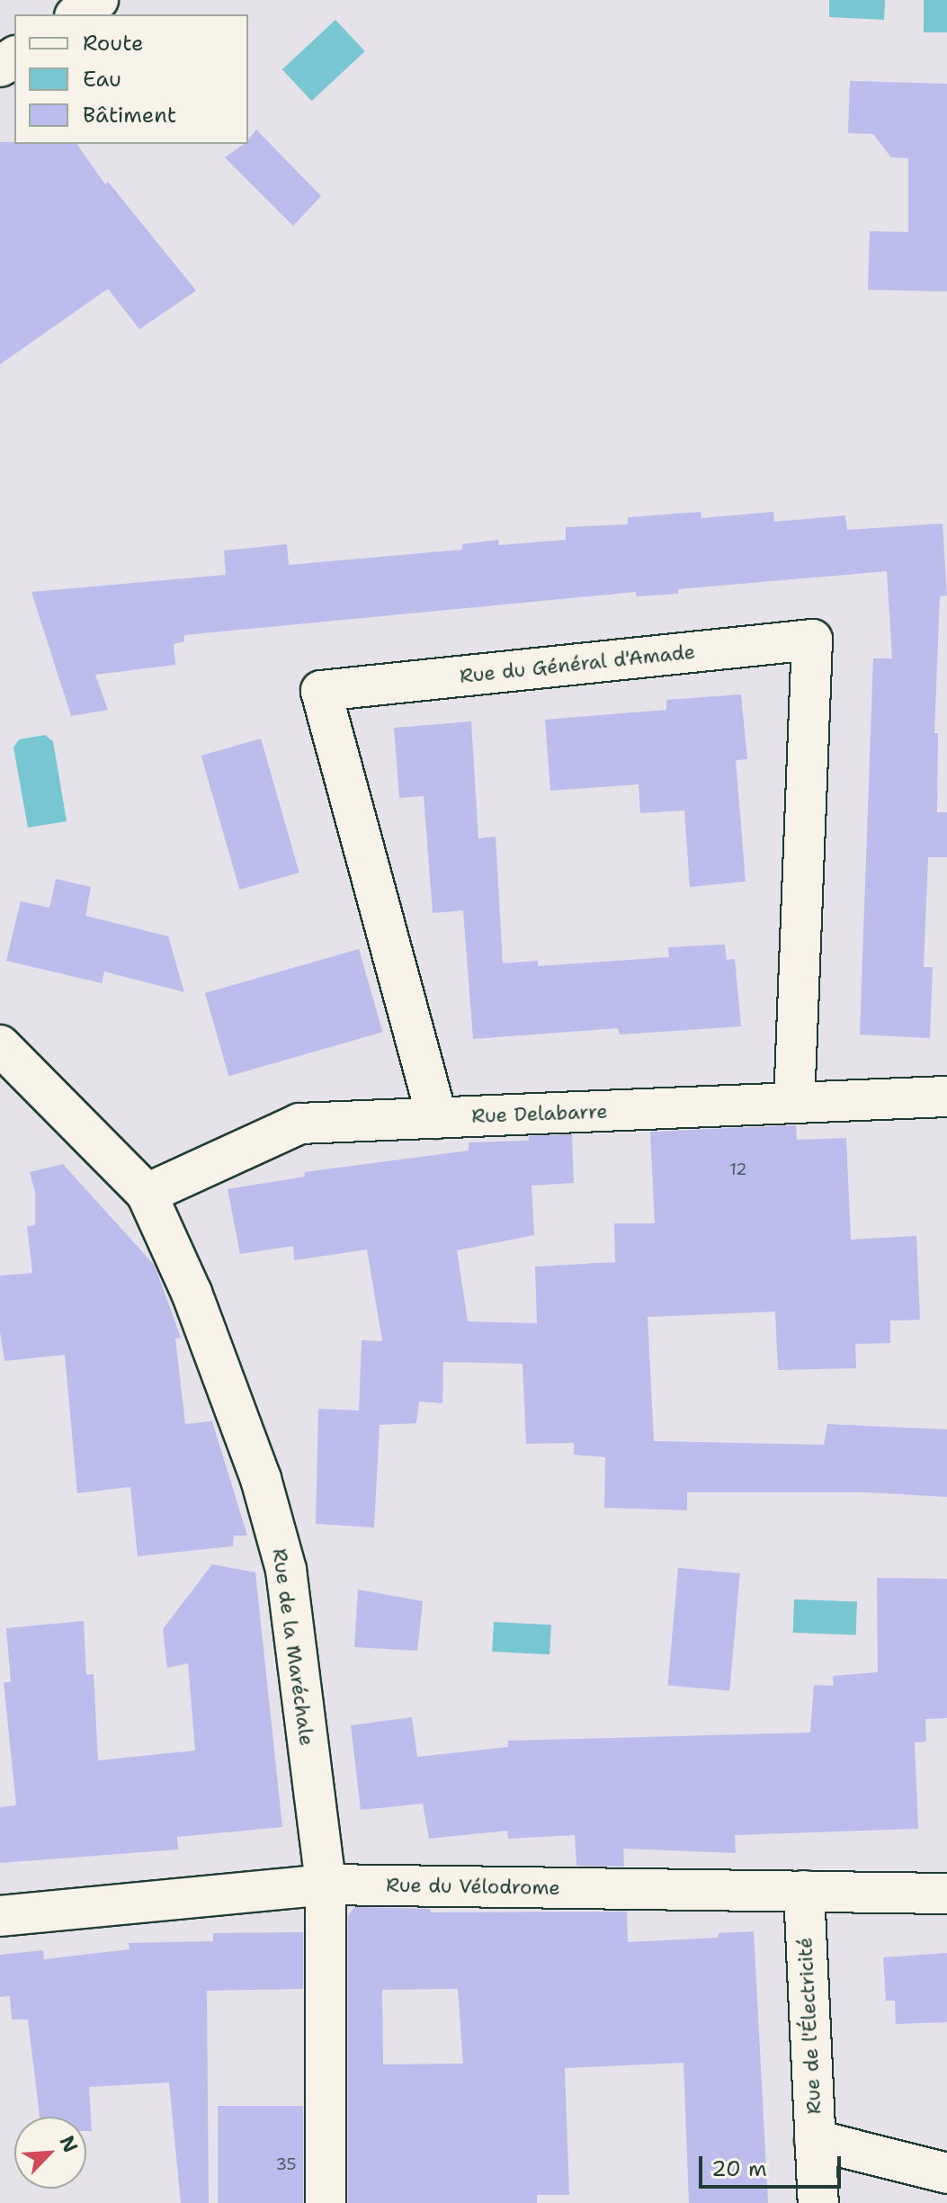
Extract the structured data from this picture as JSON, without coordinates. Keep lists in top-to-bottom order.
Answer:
{
  "streets": {
    "street": [
      "Rue du Général d'Amade",
      "Rue Delabarre",
      "Rue de la Maréchale",
      "Rue du Vélodrome",
      "Rue de l'Électricité"
    ]
  },
  "crossings": [
    ["Rue du Général d'Amade", "Rue Delabarre"],
    ["Rue Delabarre", "Rue de la Maréchale"],
    ["Rue de la Maréchale", "Rue du Vélodrome"],
    ["Rue du Vélodrome", "Rue de l'Électricité"]
  ],
  "house_numbers": ["12", "35"],
  "legend": ["Route", "Eau", "Bâtiment"],
  "scale_bar": "20 m",
  "north": "top right"
}
